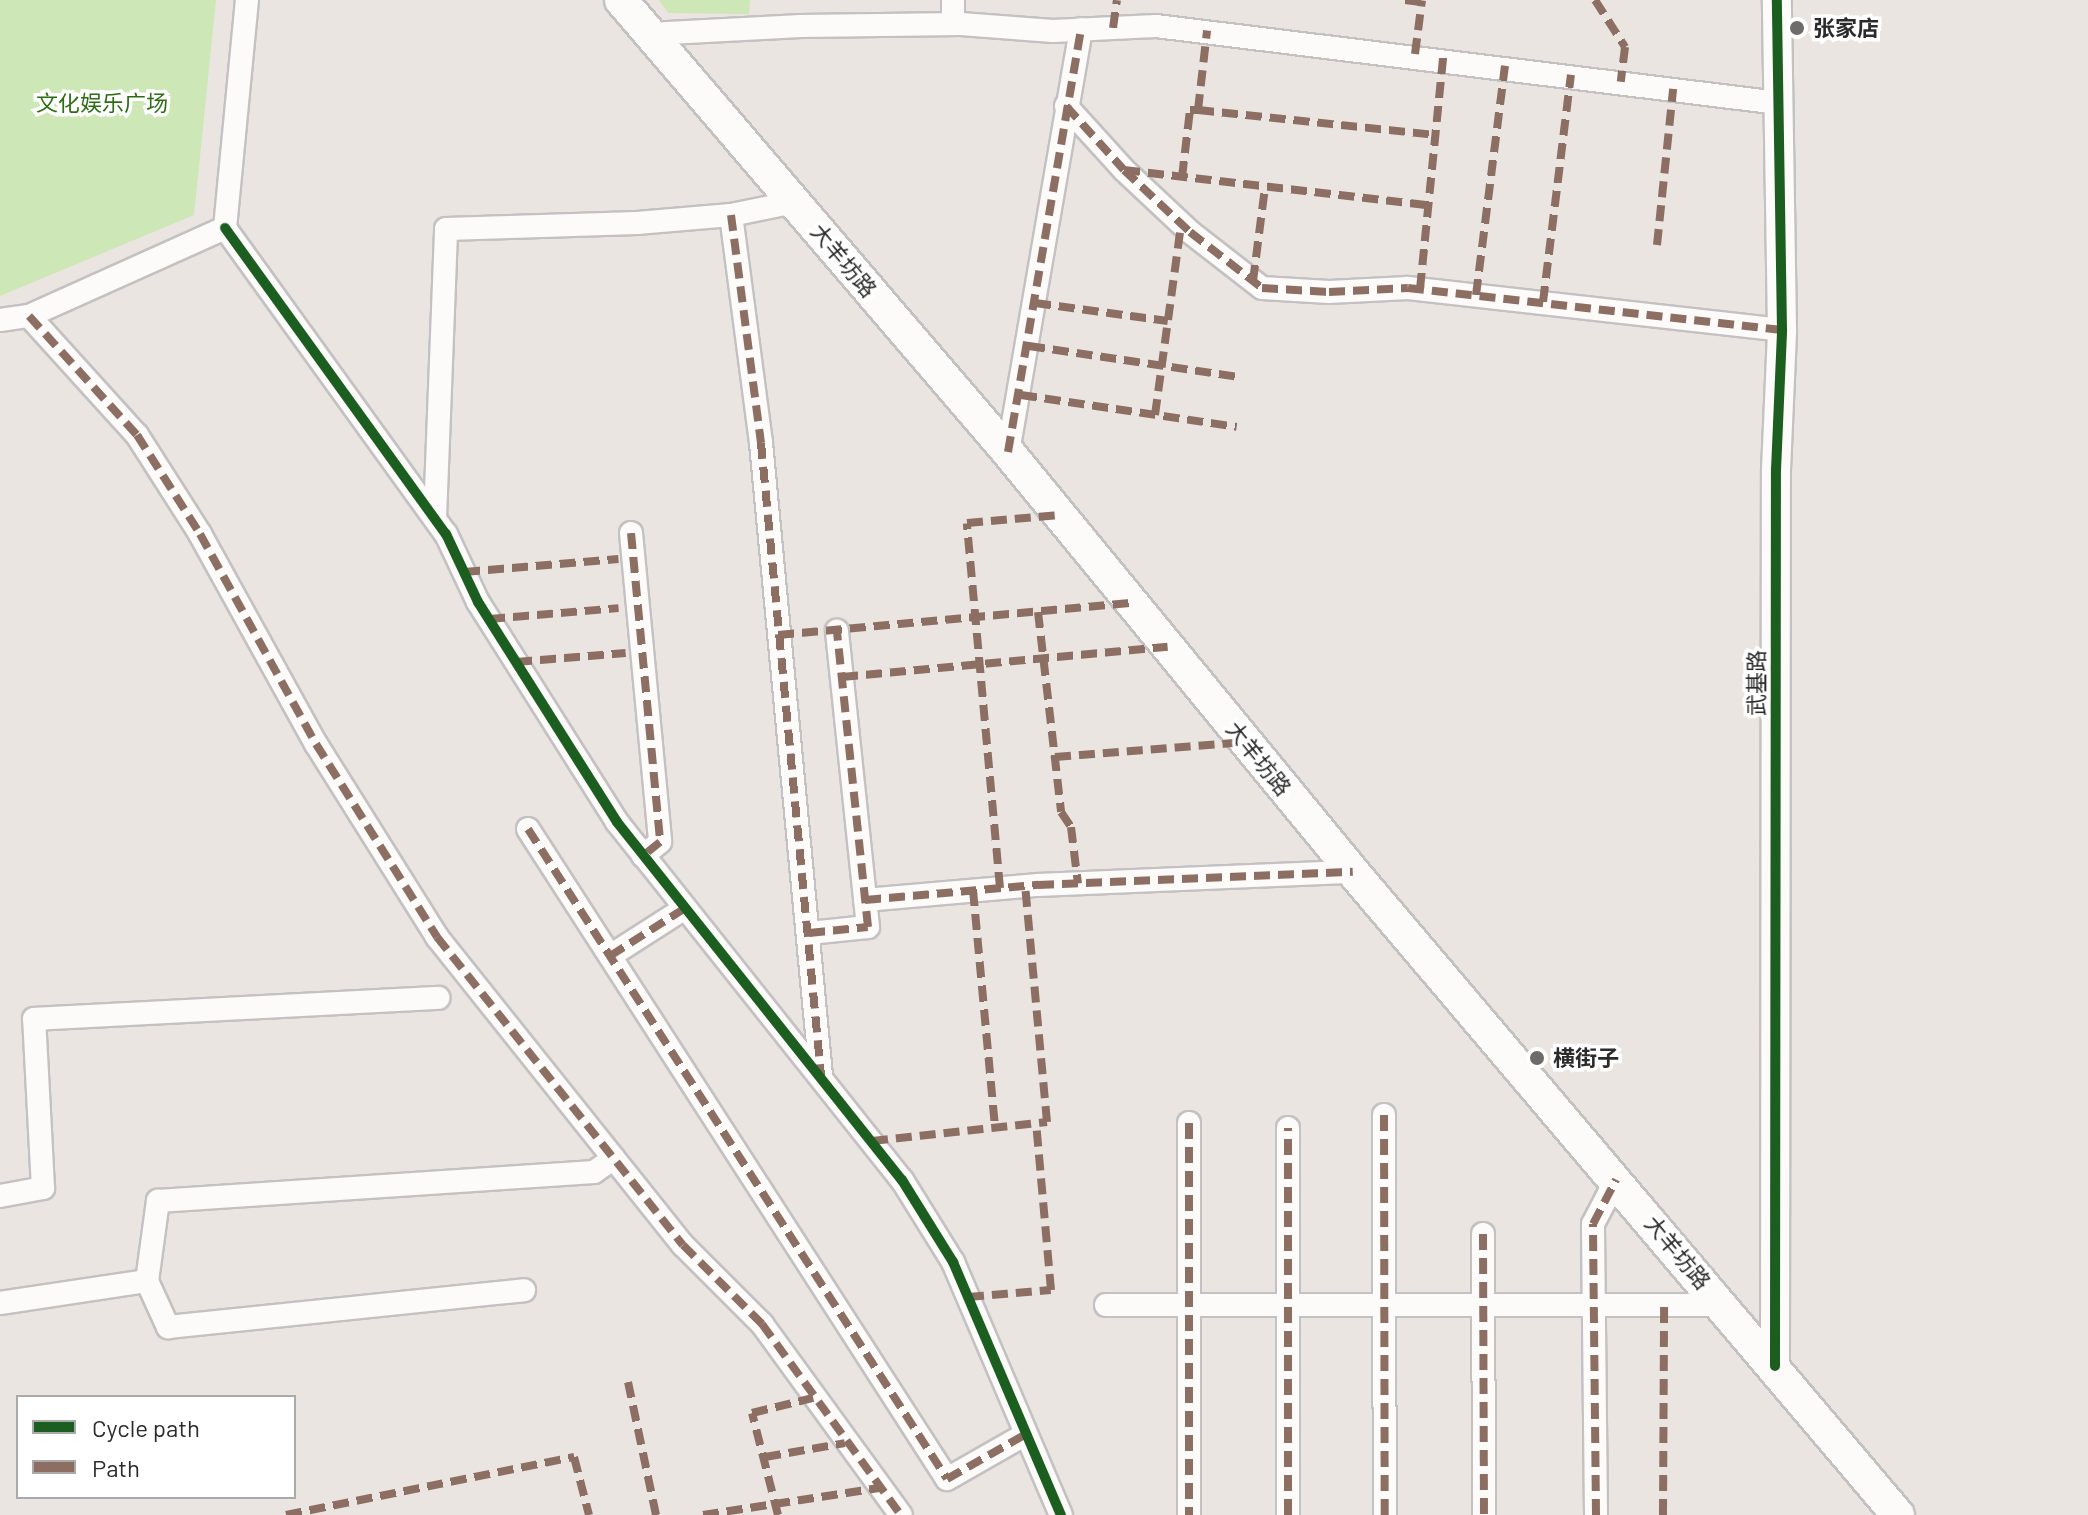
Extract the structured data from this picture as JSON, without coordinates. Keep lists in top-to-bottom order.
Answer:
{
  "streets": {
    "main road": ["大羊坊路"],
    "street": ["武基路"]
  },
  "crossings": [
    ["大羊坊路", "武基路"]
  ],
  "parks": ["文化娱乐广场"],
  "places": ["张家店", "横街子"],
  "legend": ["Cycle path", "Path"]
}
